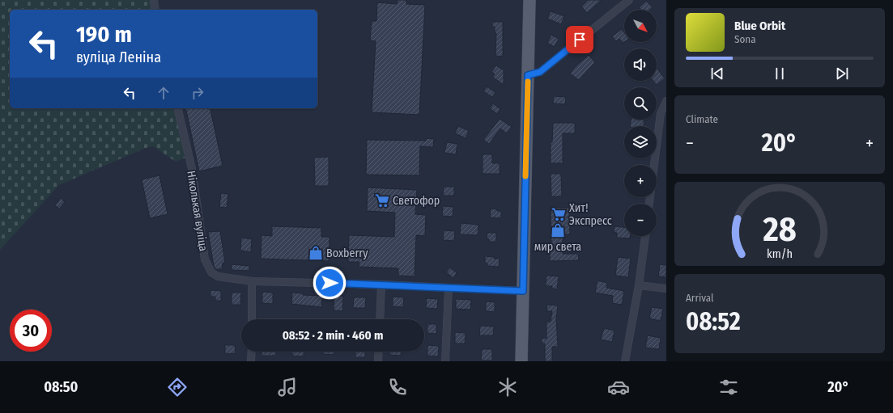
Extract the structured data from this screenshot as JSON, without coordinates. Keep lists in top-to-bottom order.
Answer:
{
  "streets": {
    "street": ["Ніколькая вуліца"]
  },
  "places": {
    "supermarket": ["Светофор", "Хит! Экспресс"],
    "shop": ["мир света", "Boxberry"]
  },
  "north": "bottom right",
  "page": {
    "map_buttons": ["+", "−"],
    "turn": ["190 m", "вуліца Леніна"],
    "song": ["Blue Orbit", "Sona"],
    "tile": [
      "Climate",
      ["Arrival", "08:52"]
    ],
    "heat": ["−", "20°", "+"],
    "limit": "30",
    "trip": "08:52 · 2 min · 460 m",
    "tabs": ["08:50", "20°"],
    "gauge": ["28", "km/h"]
  }
}
